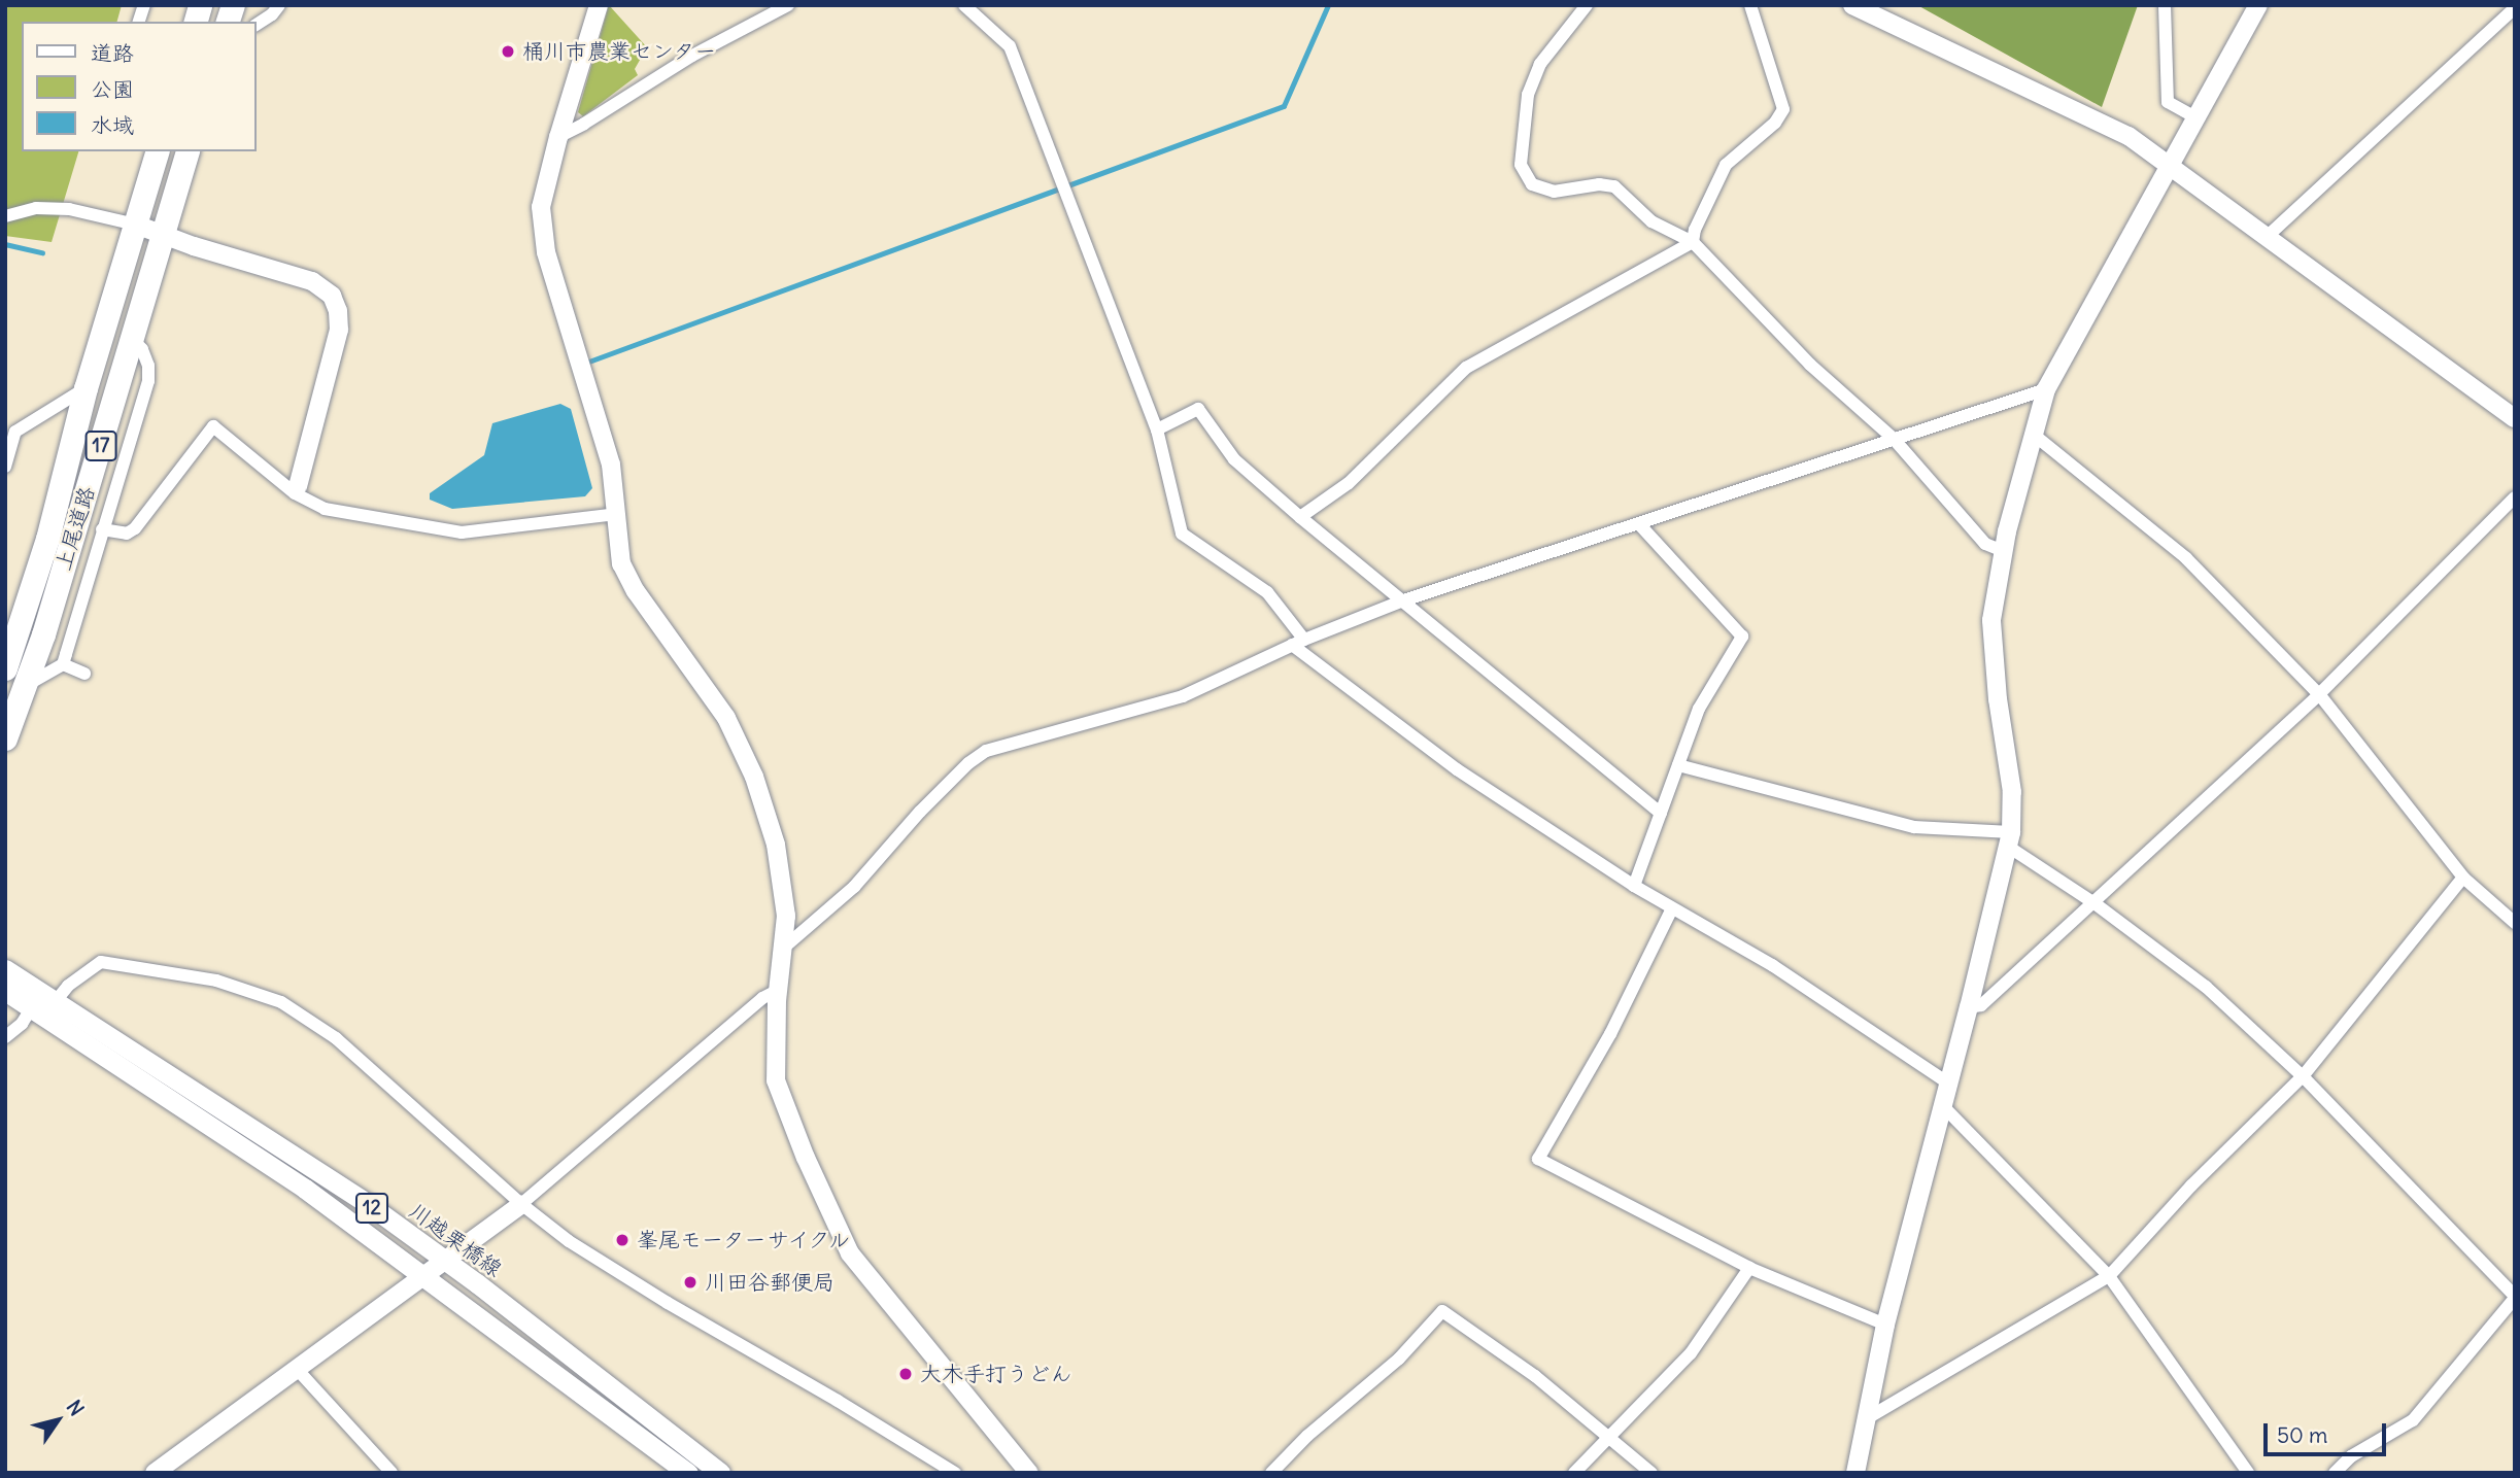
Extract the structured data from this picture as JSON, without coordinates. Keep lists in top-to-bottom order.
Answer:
{
  "streets": {
    "highway": ["17", "上尾道路"],
    "main road": ["12", "川越栗橋線"]
  },
  "places": [
    "桶川市農業センター",
    "峯尾モーターサイクル",
    "川田谷郵便局",
    "大木手打うどん"
  ],
  "legend": ["道路", "公園", "水域"],
  "scale_bar": "50 m",
  "north": "top right"
}
